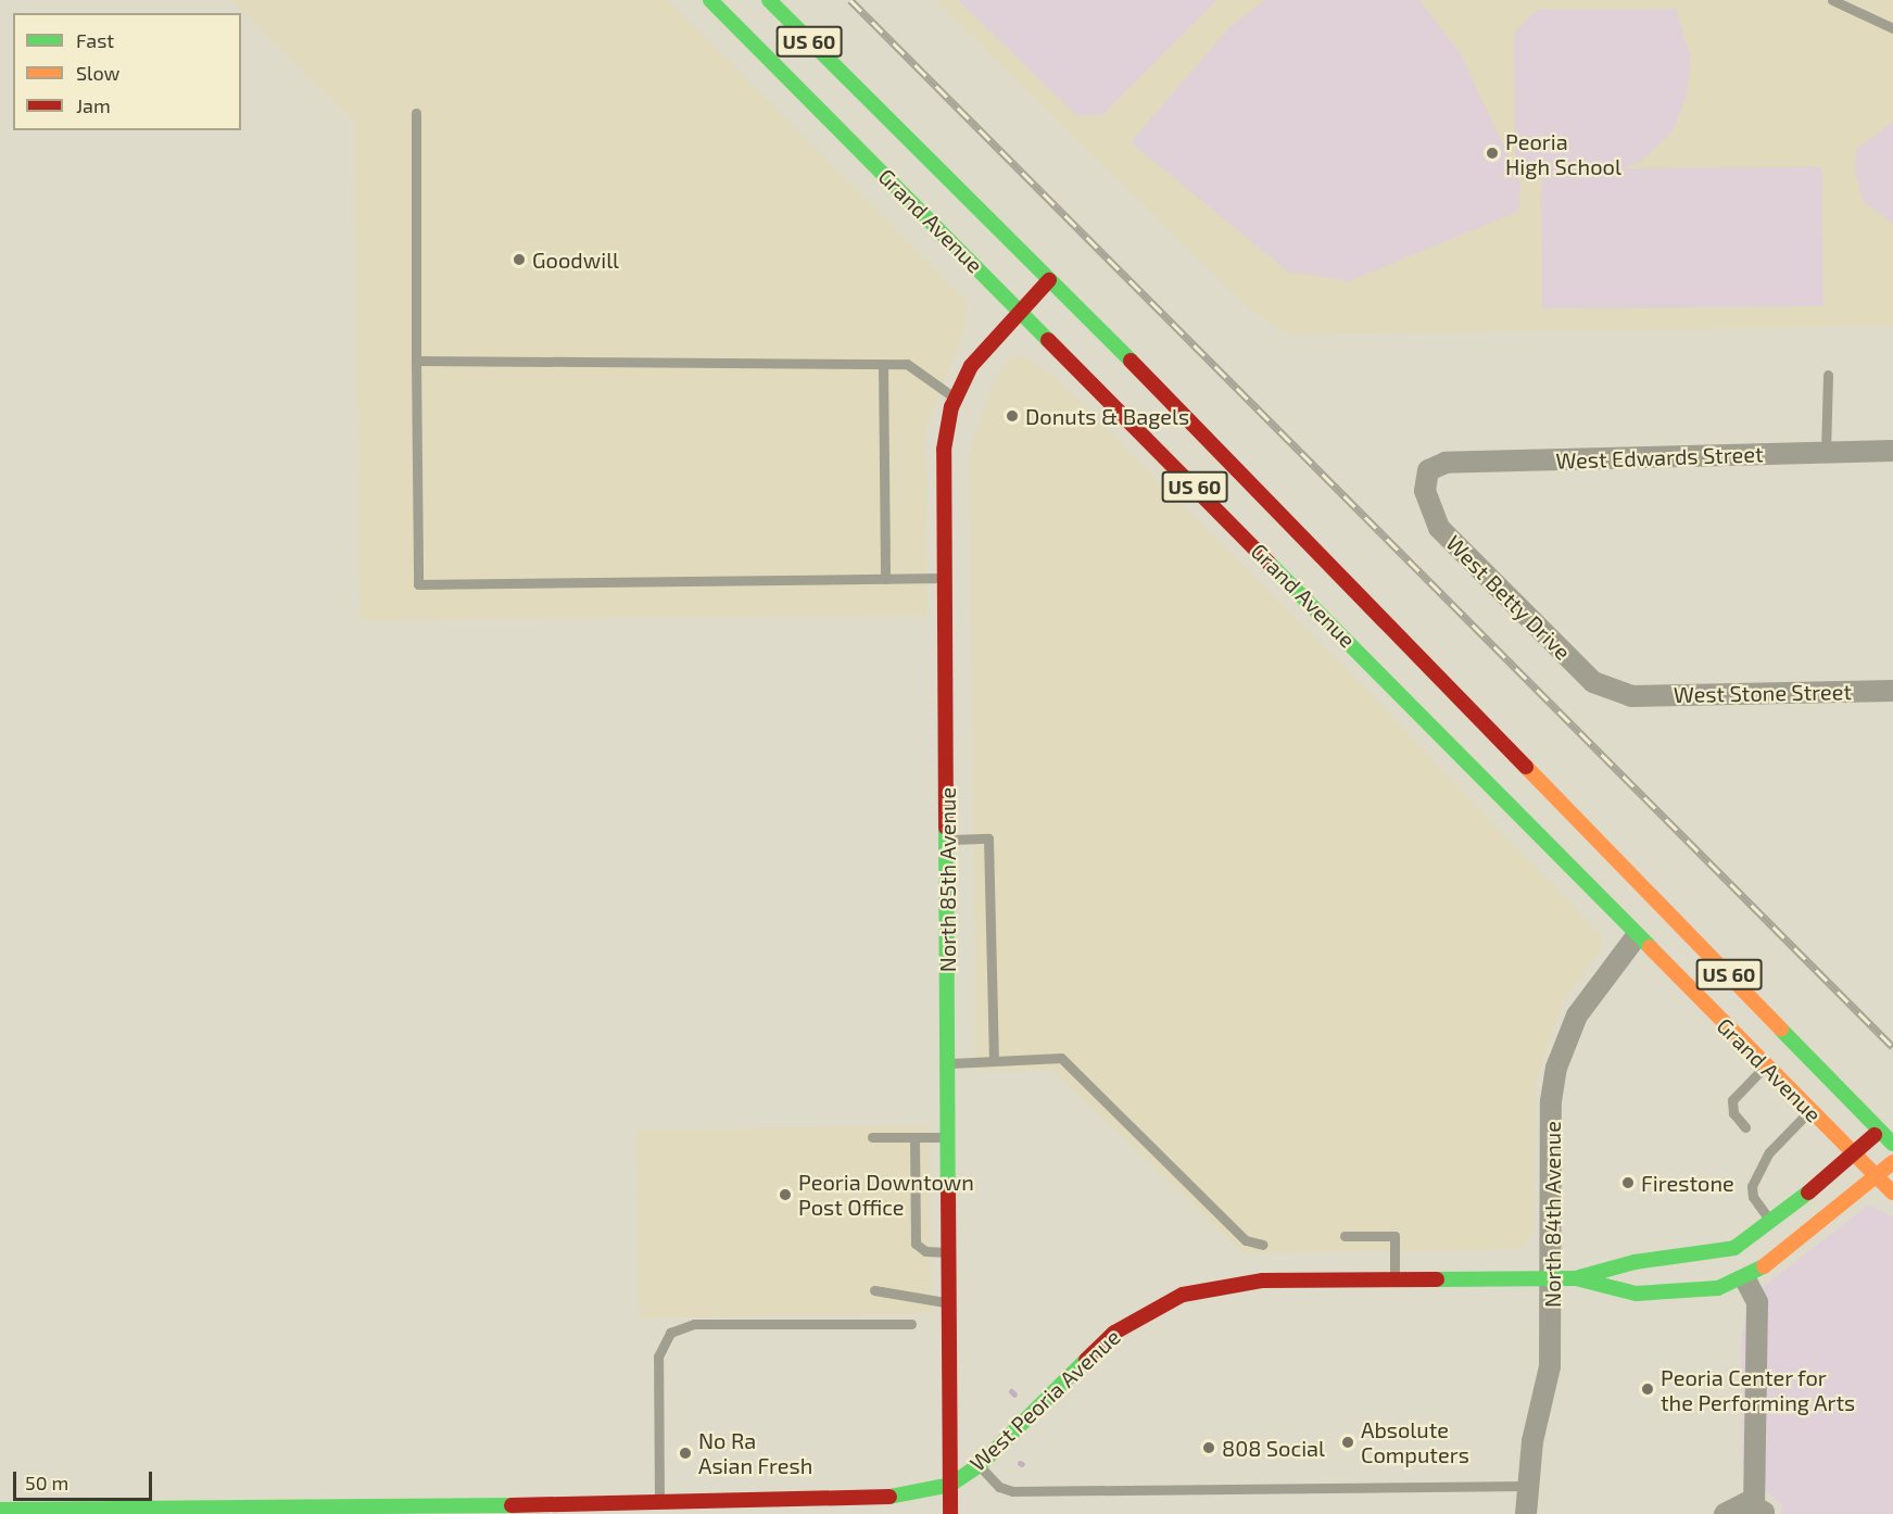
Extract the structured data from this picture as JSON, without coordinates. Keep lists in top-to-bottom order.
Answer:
{
  "streets": {
    "main road": [
      "US 60",
      "Grand Avenue",
      "North 85th Avenue",
      "West Peoria Avenue"
    ],
    "street": [
      "West Edwards Street",
      "West Betty Drive",
      "West Stone Street",
      "North 84th Avenue"
    ]
  },
  "crossings": [
    ["Grand Avenue", "North 85th Avenue"],
    ["Grand Avenue", "North 84th Avenue"],
    ["Grand Avenue", "West Peoria Avenue"],
    ["West Edwards Street", "West Betty Drive"],
    ["West Betty Drive", "West Stone Street"],
    ["North 85th Avenue", "West Peoria Avenue"],
    ["North 84th Avenue", "West Peoria Avenue"]
  ],
  "places": [
    "Peoria High School",
    "Goodwill",
    "Donuts & Bagels",
    "Firestone",
    "Peoria Downtown Post Office",
    "Peoria Center for the Performing Arts",
    "Absolute Computers",
    "808 Social",
    "No Ra Asian Fresh"
  ],
  "legend": ["Fast", "Slow", "Jam"],
  "scale_bar": "50 m"
}
